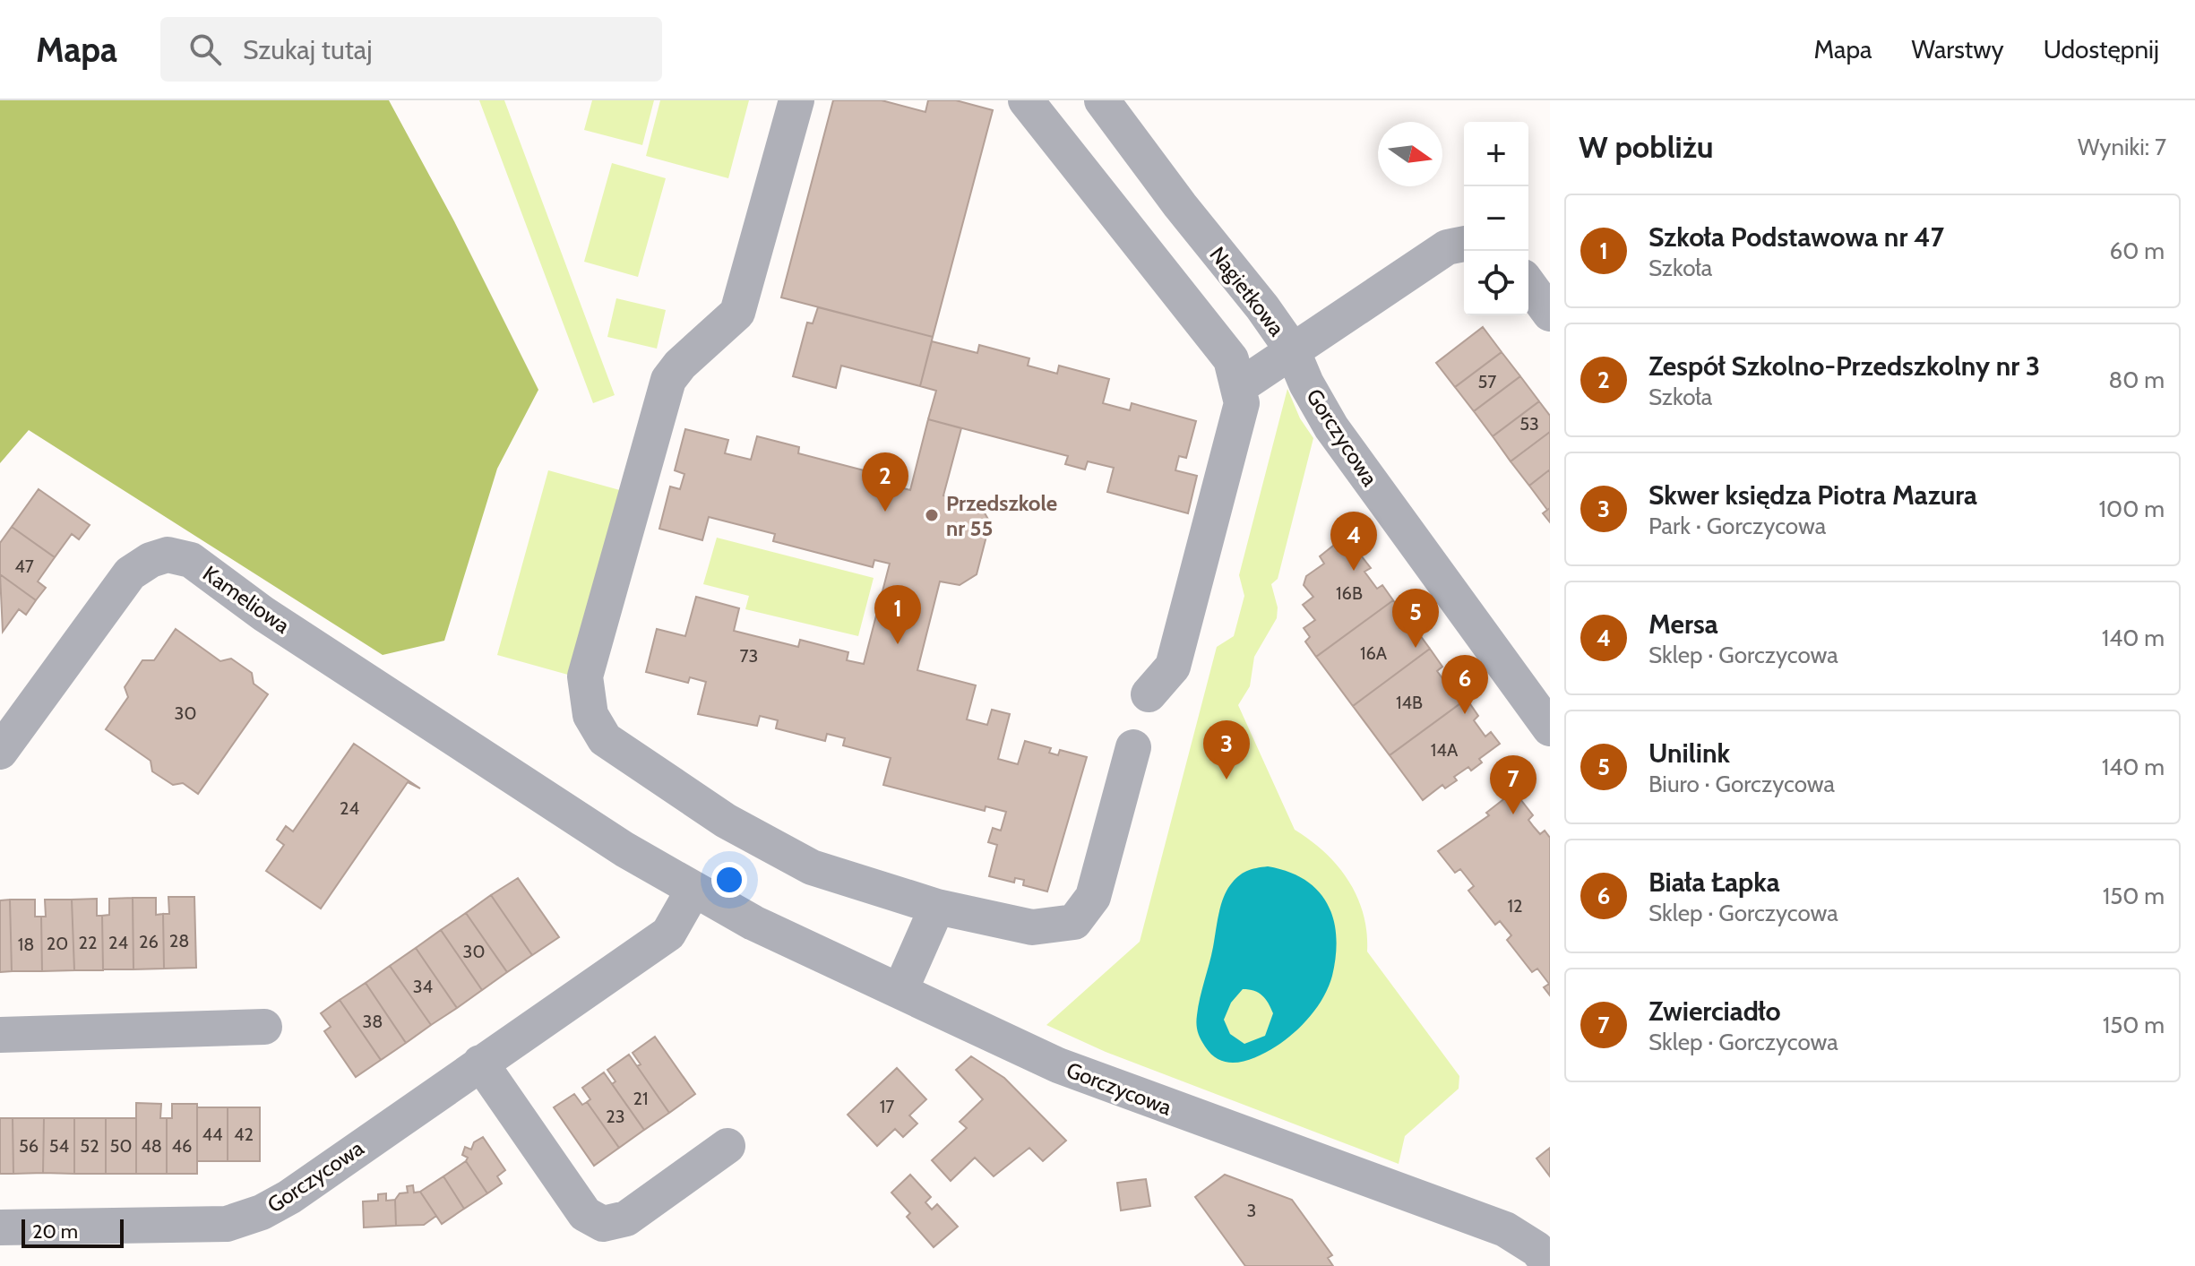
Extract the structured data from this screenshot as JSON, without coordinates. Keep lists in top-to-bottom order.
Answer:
{
  "streets": {
    "street": ["Nagietkowa", "Gorczycowa", "Kameliowa"]
  },
  "crossings": [
    ["Nagietkowa", "Gorczycowa"],
    ["Gorczycowa", "Kameliowa"]
  ],
  "places": ["Przedszkole nr 55"],
  "house_numbers": [
    "57",
    "53",
    "47",
    "16B",
    "16A",
    "73",
    "14B",
    "30",
    "14A",
    "24",
    "12",
    "28",
    "26",
    "22",
    "24",
    "20",
    "18",
    "30",
    "34",
    "38",
    "21",
    "17",
    "23",
    "44",
    "42",
    "56",
    "54",
    "52",
    "50",
    "48",
    "46",
    "3"
  ],
  "scale_bar": "20 m",
  "north": "right",
  "page": {
    "header": "Mapa",
    "search": "Szukaj tutaj",
    "nav": ["Mapa", "Warstwy", "Udostępnij"],
    "heading": ["W pobliżu", "Wyniki: 7"],
    "map_buttons": ["+", "−"],
    "list": [
      {
        "mark": "1",
        "name": "Szkoła Podstawowa nr 47",
        "note": "Szkoła",
        "value": "60 m"
      },
      {
        "mark": "2",
        "name": "Zespół Szkolno-Przedszkolny nr 3",
        "note": "Szkoła",
        "value": "80 m"
      },
      {
        "mark": "3",
        "name": "Skwer księdza Piotra Mazura",
        "note": "Park · Gorczycowa",
        "value": "100 m"
      },
      {
        "mark": "4",
        "name": "Mersa",
        "note": "Sklep · Gorczycowa",
        "value": "140 m"
      },
      {
        "mark": "5",
        "name": "Unilink",
        "note": "Biuro · Gorczycowa",
        "value": "140 m"
      },
      {
        "mark": "6",
        "name": "Biała Łapka",
        "note": "Sklep · Gorczycowa",
        "value": "150 m"
      },
      {
        "mark": "7",
        "name": "Zwierciadło",
        "note": "Sklep · Gorczycowa",
        "value": "150 m"
      }
    ],
    "pins": [
      "2",
      "4",
      "1",
      "5",
      "6",
      "3",
      "7"
    ],
    "scale": "20 m"
  }
}
